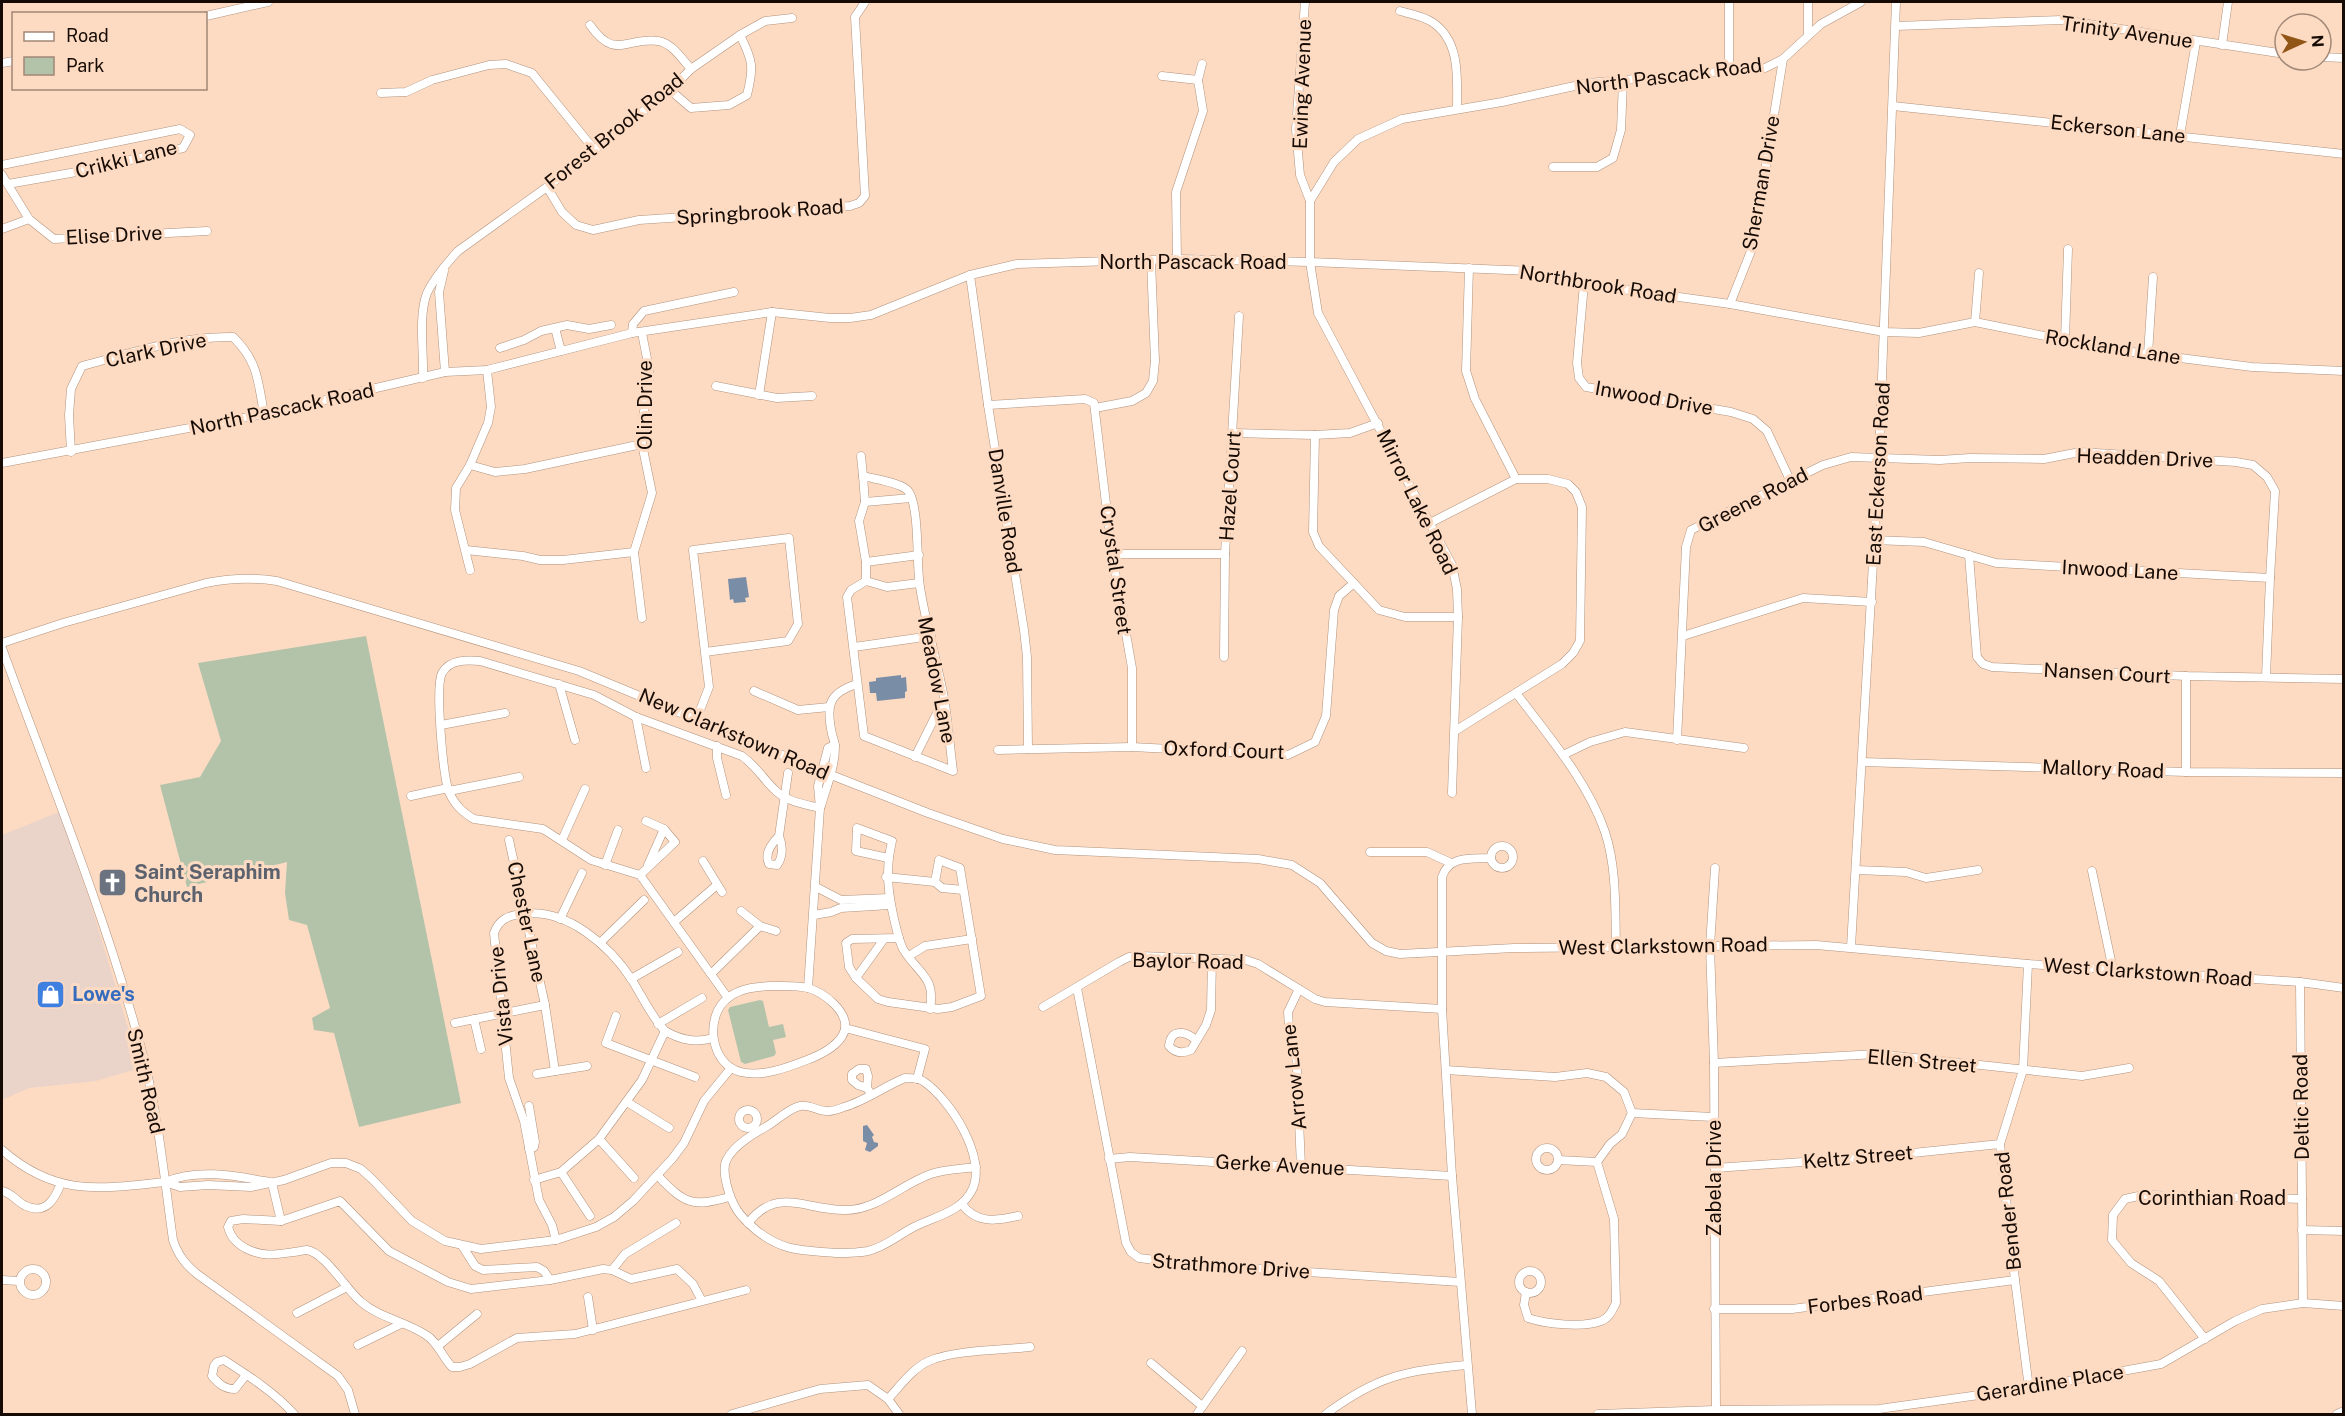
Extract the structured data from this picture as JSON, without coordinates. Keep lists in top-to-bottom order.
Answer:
{
  "streets": {
    "street": [
      "Trinity Avenue",
      "North Pascack Road",
      "Ewing Avenue",
      "Eckerson Lane",
      "Forest Brook Road",
      "Crikki Lane",
      "Sherman Drive",
      "Springbrook Road",
      "Elise Drive",
      "Northbrook Road",
      "Rockland Lane",
      "Clark Drive",
      "Inwood Drive",
      "Olin Drive",
      "Headden Drive",
      "East Eckerson Road",
      "Hazel Court",
      "Greene Road",
      "Mirror Lake Road",
      "Danville Road",
      "Crystal Street",
      "Inwood Lane",
      "Nansen Court",
      "Meadow Lane",
      "New Clarkstown Road",
      "Oxford Court",
      "Mallory Road",
      "Chester Lane",
      "West Clarkstown Road",
      "Baylor Road",
      "Vista Drive",
      "Ellen Street",
      "Arrow Lane",
      "Smith Road",
      "Deltic Road",
      "Keltz Street",
      "Gerke Avenue",
      "Zabela Drive",
      "Corinthian Road",
      "Bender Road",
      "Strathmore Drive",
      "Forbes Road",
      "Gerardine Place"
    ]
  },
  "crossings": [
    ["Trinity Avenue", "East Eckerson Road"],
    ["North Pascack Road", "Ewing Avenue"],
    ["North Pascack Road", "Forest Brook Road"],
    ["North Pascack Road", "Sherman Drive"],
    ["North Pascack Road", "Northbrook Road"],
    ["North Pascack Road", "Clark Drive"],
    ["North Pascack Road", "Olin Drive"],
    ["North Pascack Road", "Mirror Lake Road"],
    ["North Pascack Road", "Danville Road"],
    ["Eckerson Lane", "East Eckerson Road"],
    ["Forest Brook Road", "Springbrook Road"],
    ["Crikki Lane", "Elise Drive"],
    ["Sherman Drive", "Northbrook Road"],
    ["Northbrook Road", "Rockland Lane"],
    ["Northbrook Road", "Inwood Drive"],
    ["Northbrook Road", "East Eckerson Road"],
    ["Northbrook Road", "Mirror Lake Road"],
    ["Rockland Lane", "East Eckerson Road"],
    ["Inwood Drive", "Greene Road"],
    ["Headden Drive", "East Eckerson Road"],
    ["Headden Drive", "Greene Road"],
    ["Headden Drive", "Inwood Lane"],
    ["East Eckerson Road", "Greene Road"],
    ["East Eckerson Road", "Inwood Lane"],
    ["East Eckerson Road", "Mallory Road"],
    ["East Eckerson Road", "West Clarkstown Road"],
    ["Danville Road", "Oxford Court"],
    ["Crystal Street", "Oxford Court"],
    ["Inwood Lane", "Nansen Court"],
    ["New Clarkstown Road", "West Clarkstown Road"],
    ["New Clarkstown Road", "Smith Road"],
    ["Chester Lane", "Vista Drive"],
    ["West Clarkstown Road", "Deltic Road"],
    ["West Clarkstown Road", "Zabela Drive"],
    ["West Clarkstown Road", "Bender Road"],
    ["Baylor Road", "Arrow Lane"],
    ["Baylor Road", "Strathmore Drive"],
    ["Ellen Street", "Zabela Drive"],
    ["Ellen Street", "Bender Road"],
    ["Arrow Lane", "Gerke Avenue"],
    ["Deltic Road", "Corinthian Road"],
    ["Deltic Road", "Gerardine Place"],
    ["Keltz Street", "Zabela Drive"],
    ["Keltz Street", "Bender Road"],
    ["Gerke Avenue", "Strathmore Drive"],
    ["Zabela Drive", "Forbes Road"],
    ["Zabela Drive", "Gerardine Place"],
    ["Corinthian Road", "Gerardine Place"],
    ["Bender Road", "Forbes Road"],
    ["Bender Road", "Gerardine Place"]
  ],
  "places": {
    "church": ["Saint Seraphim Church"],
    "shop": ["Lowe's"]
  },
  "legend": ["Road", "Park"],
  "north": "right"
}
